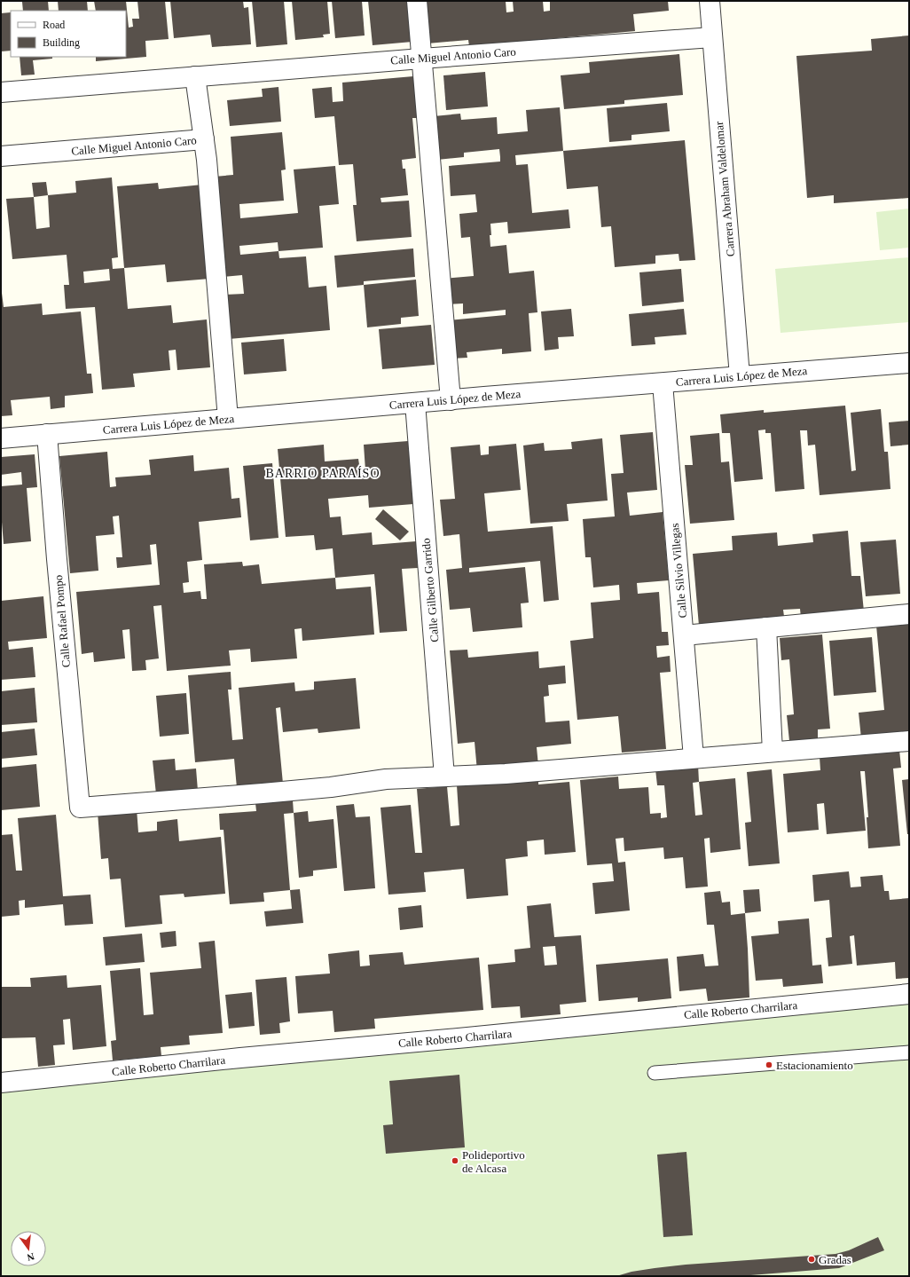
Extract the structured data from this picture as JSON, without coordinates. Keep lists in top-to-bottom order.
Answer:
{
  "streets": {
    "street": [
      "Calle Miguel Antonio Caro",
      "Carrera Abraham Valdelomar",
      "Carrera Luis López de Meza",
      "Calle Silvio Villegas",
      "Calle Gilberto Garrido",
      "Calle Rafael Pompo",
      "Calle Roberto Charrilara"
    ]
  },
  "crossings": [
    ["Calle Miguel Antonio Caro", "Carrera Abraham Valdelomar"],
    ["Carrera Abraham Valdelomar", "Carrera Luis López de Meza"],
    ["Carrera Luis López de Meza", "Calle Silvio Villegas"],
    ["Carrera Luis López de Meza", "Calle Gilberto Garrido"],
    ["Carrera Luis López de Meza", "Calle Rafael Pompo"],
    ["Calle Gilberto Garrido", "Calle Rafael Pompo"]
  ],
  "districts": ["BARRIO PARAÍSO"],
  "places": ["Estacionamiento", "Polideportivo de Alcasa", "Gradas"],
  "legend": ["Road", "Building"],
  "north": "bottom"
}
